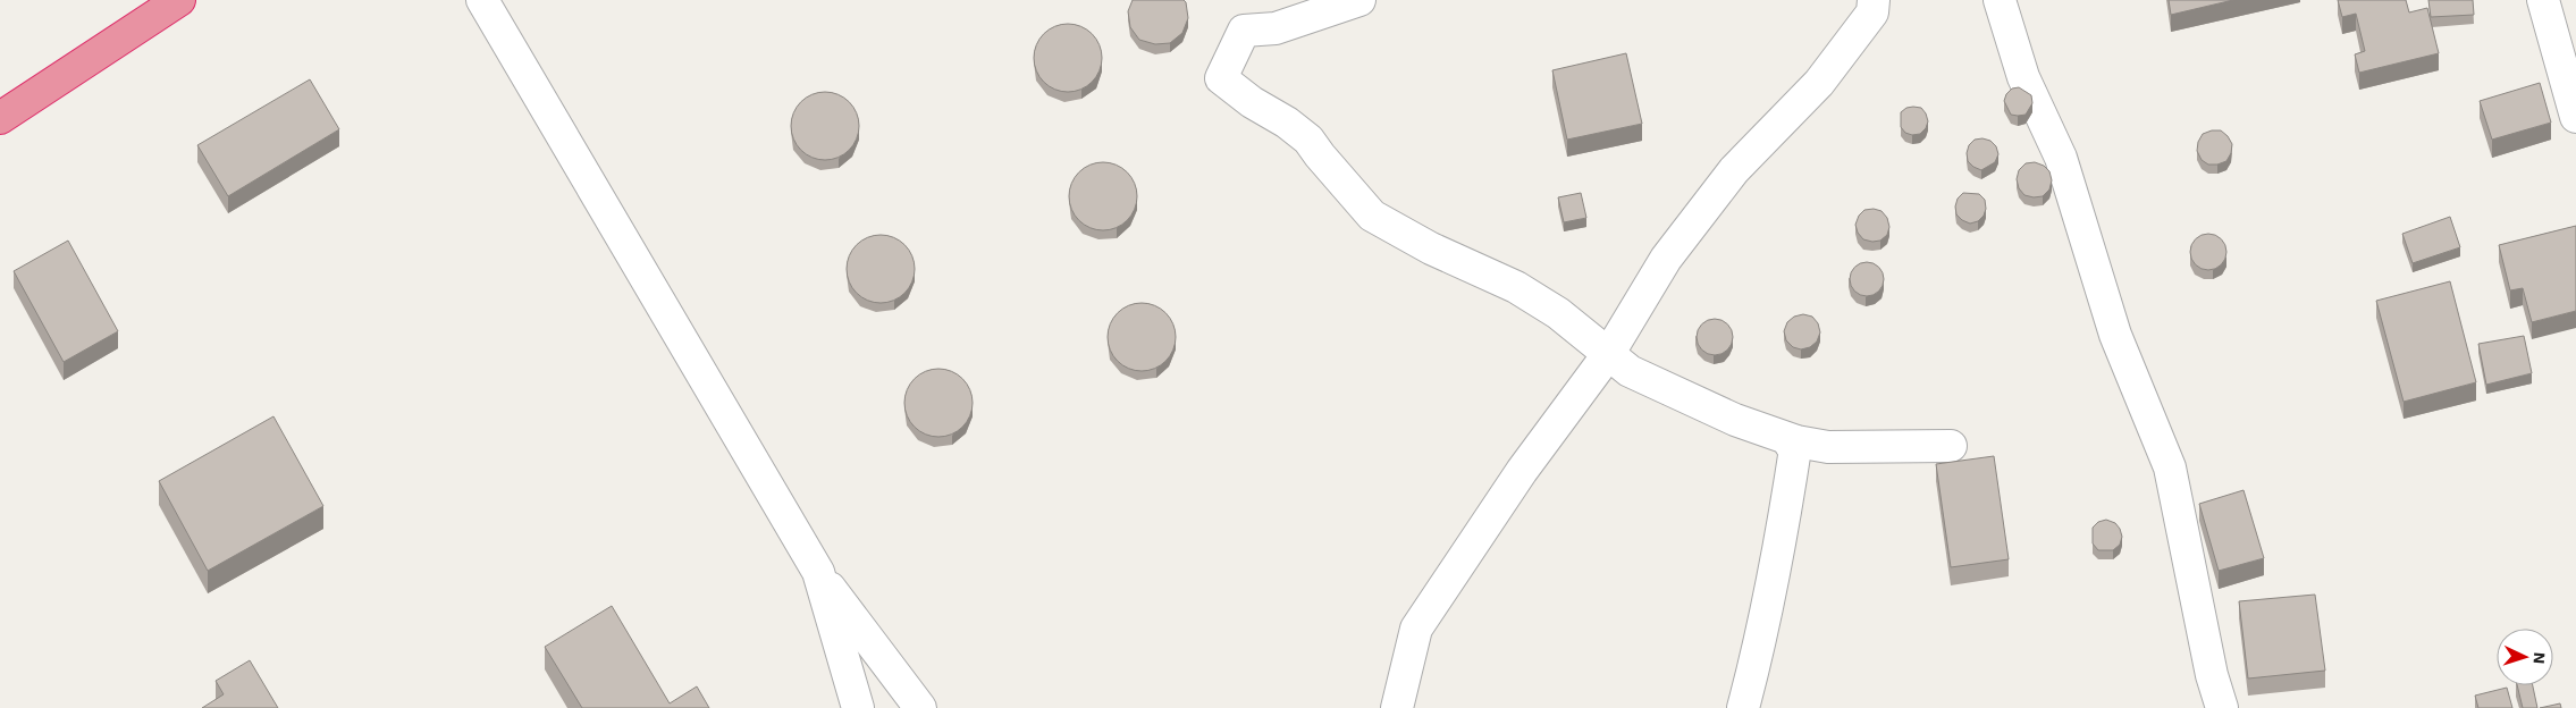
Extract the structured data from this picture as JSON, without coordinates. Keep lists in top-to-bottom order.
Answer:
{
  "north": "right"
}
